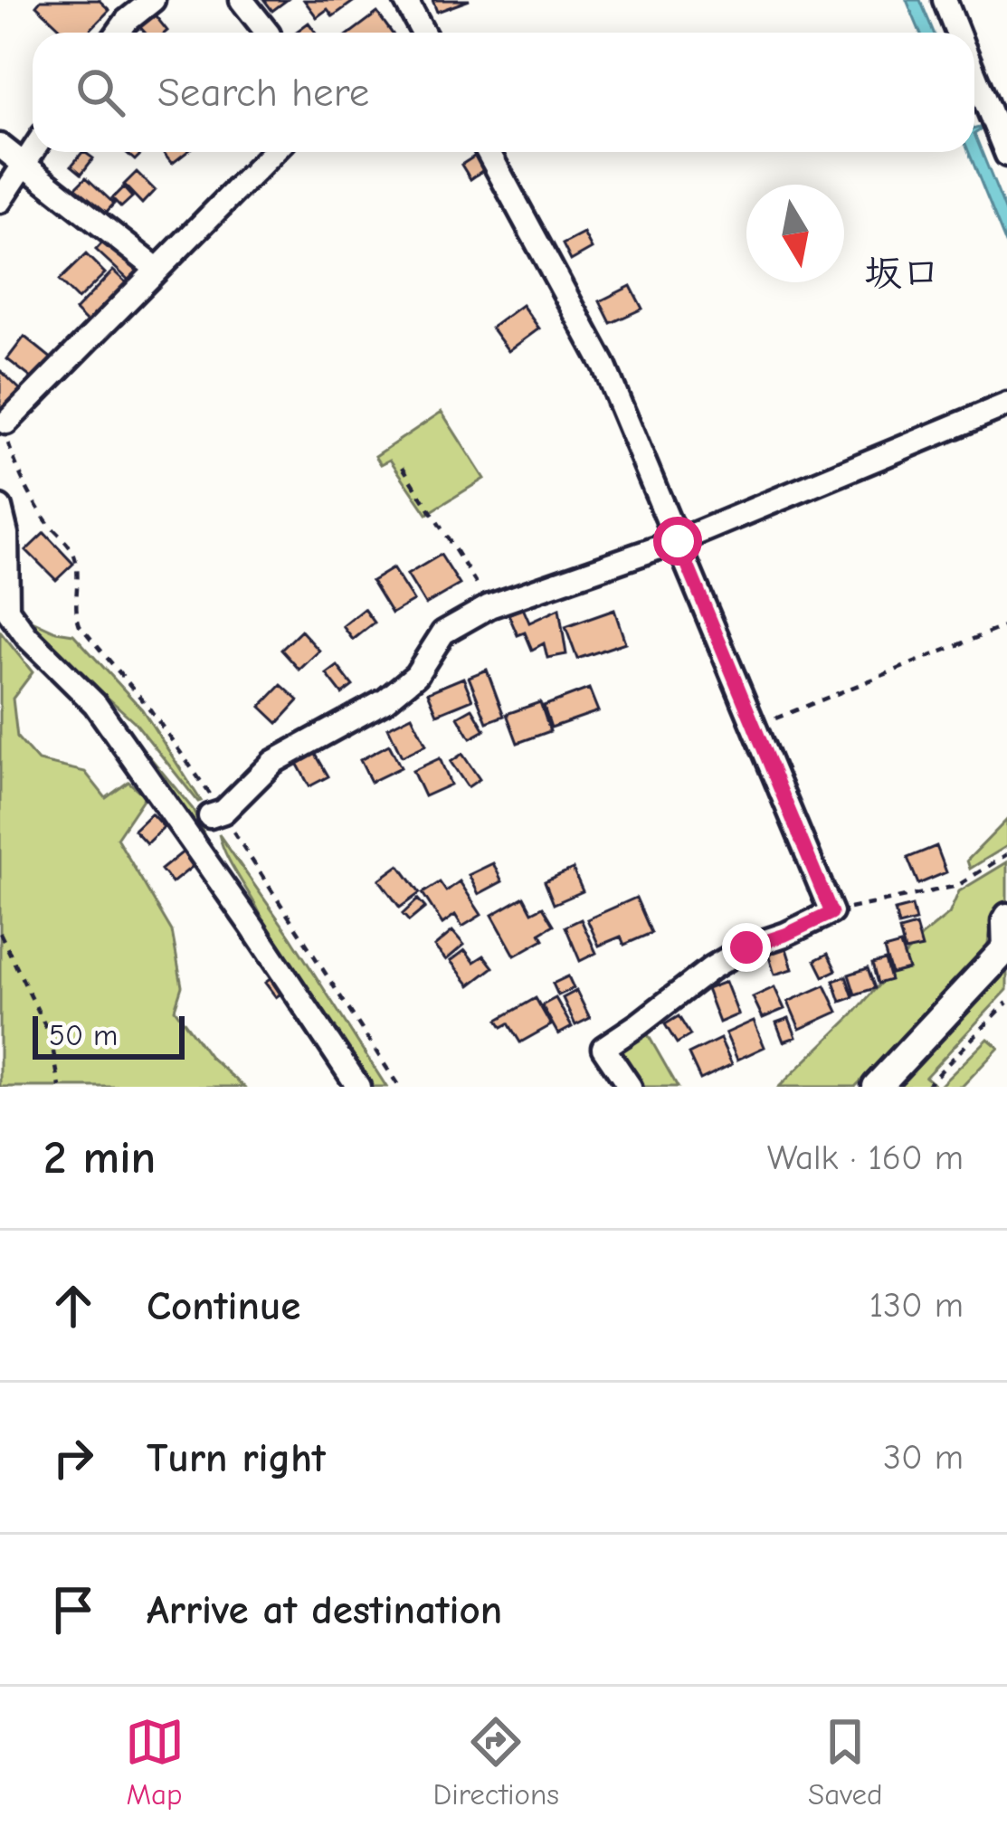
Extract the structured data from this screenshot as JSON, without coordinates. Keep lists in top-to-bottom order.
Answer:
{
  "districts": ["坂口"],
  "scale_bar": "50 m",
  "north": "bottom",
  "page": {
    "search": "Search here",
    "scale": "50 m",
    "heading": ["2 min", "Walk · 160 m"],
    "list": [
      ["Continue", "130 m"],
      ["Turn right", "30 m"],
      "Arrive at destination"
    ],
    "nav": ["Map", "Directions", "Saved"]
  }
}
